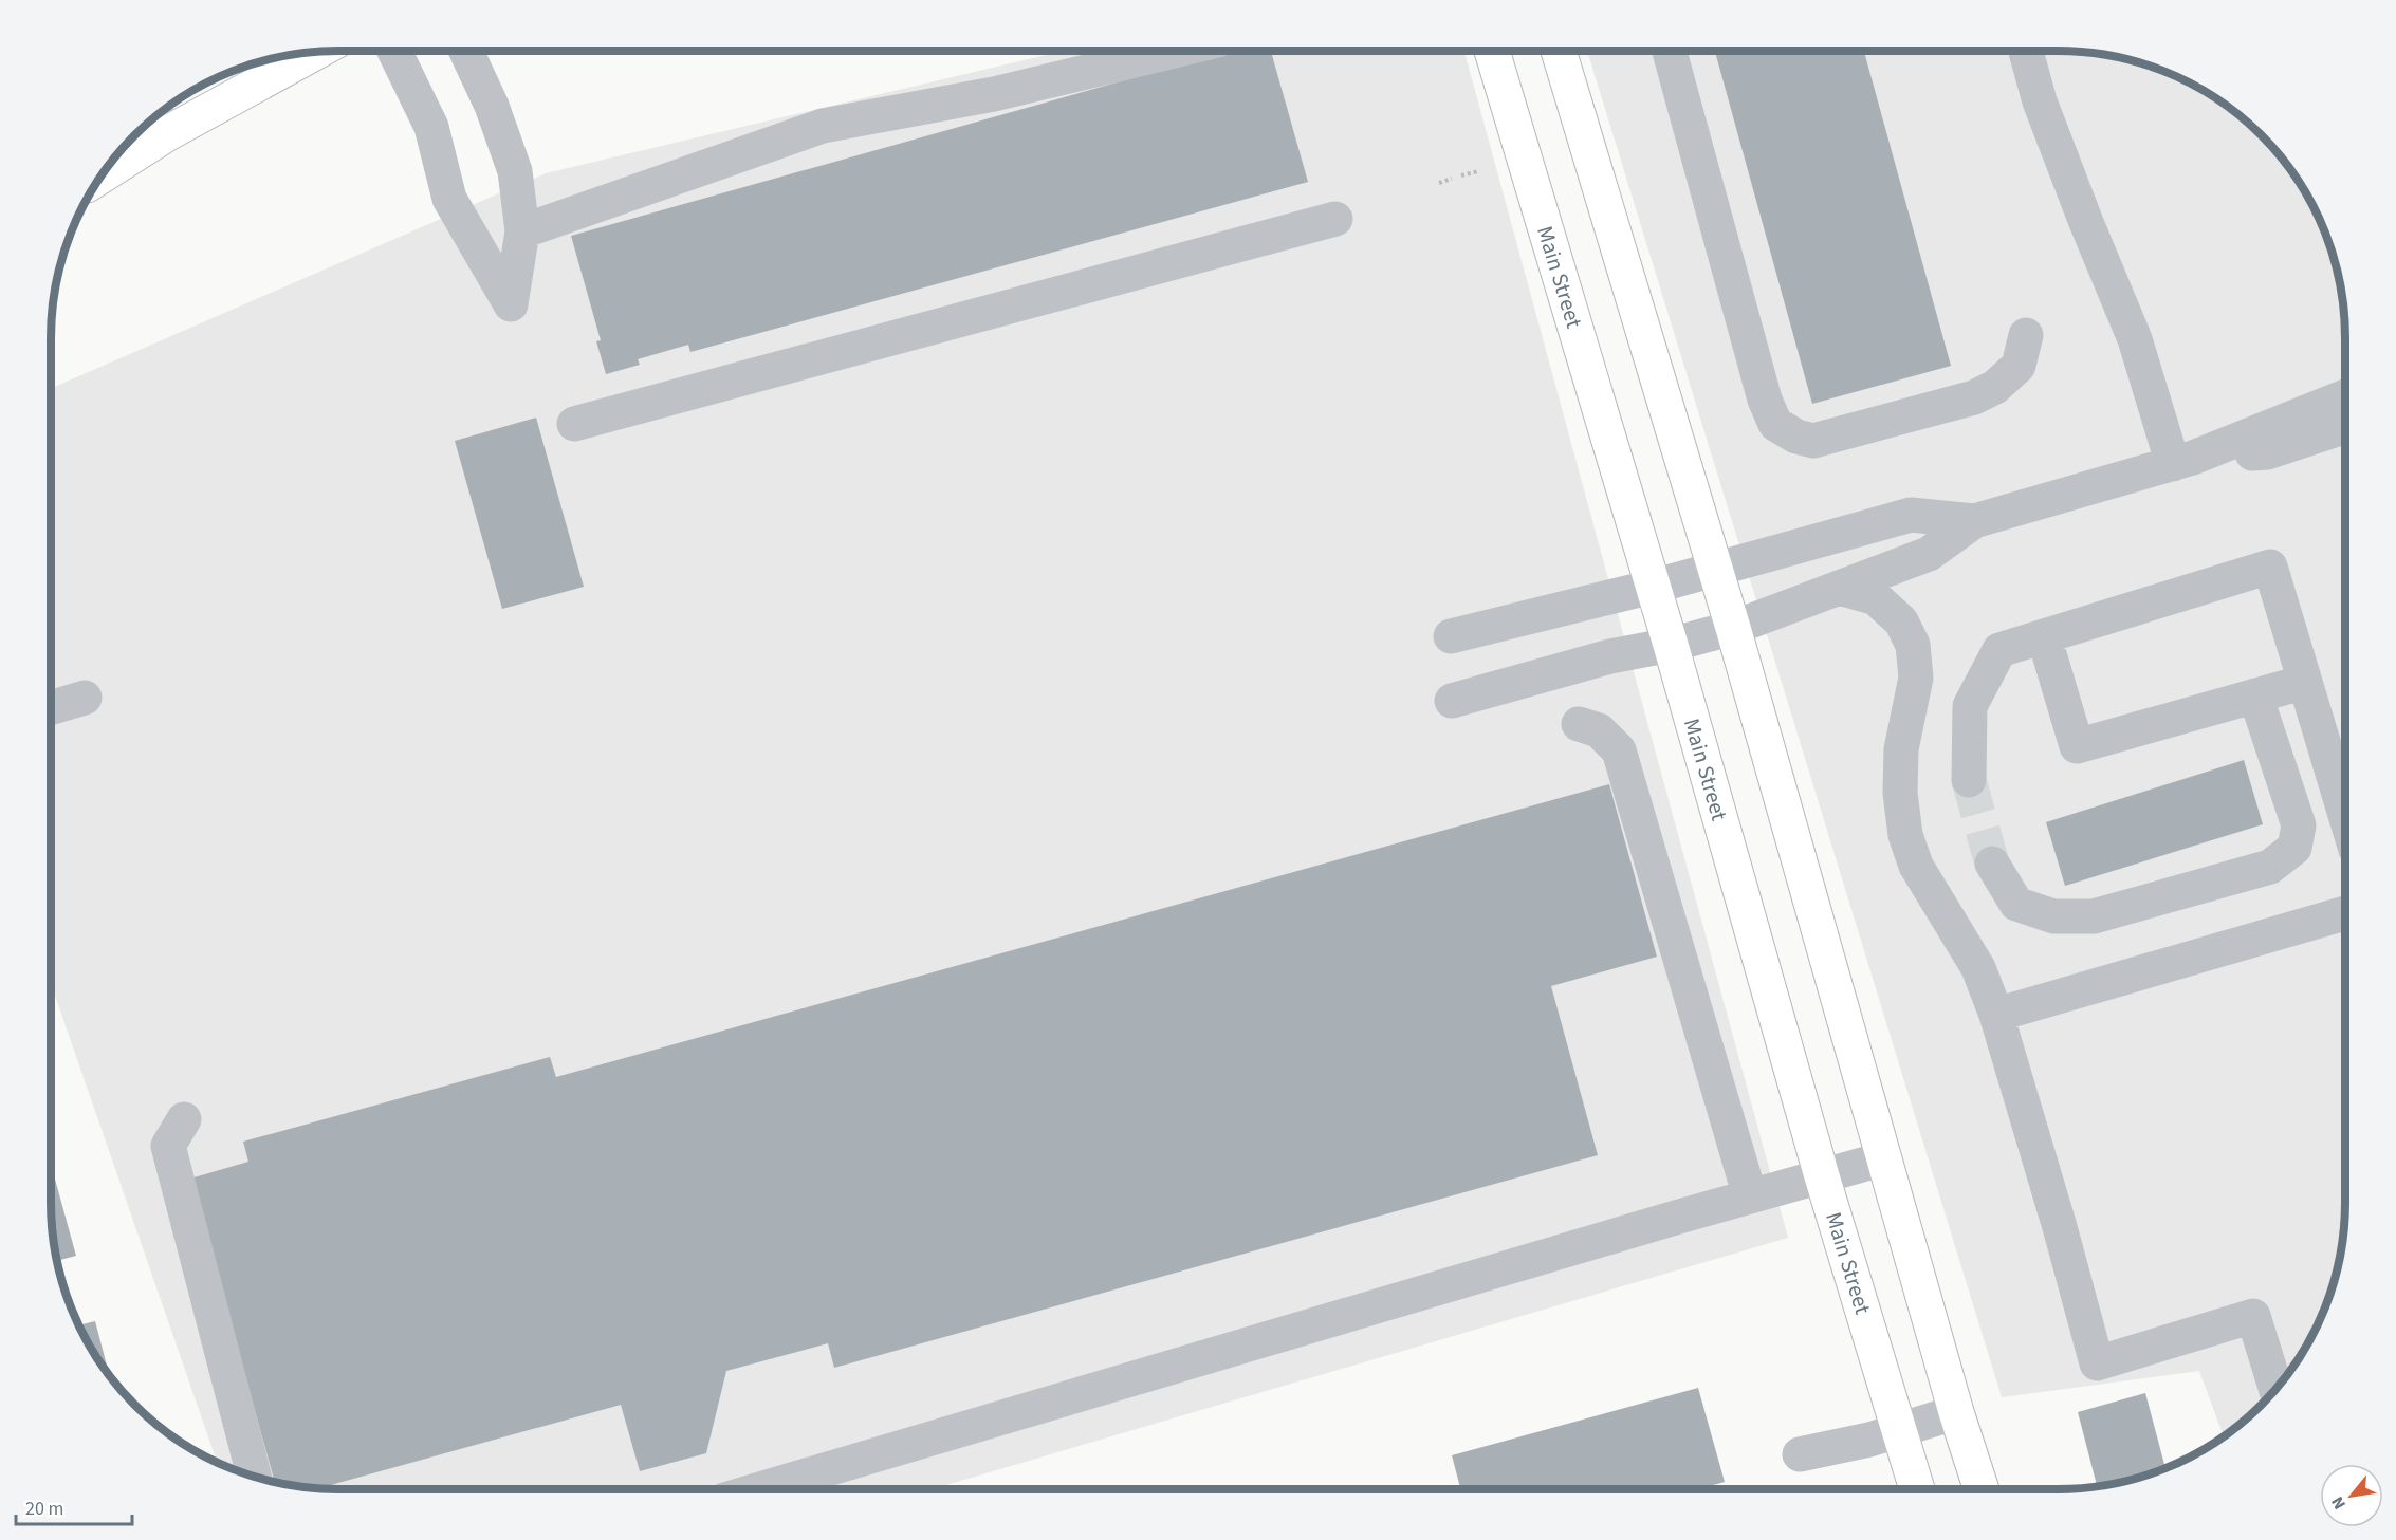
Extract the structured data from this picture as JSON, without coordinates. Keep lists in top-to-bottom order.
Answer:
{
  "streets": {
    "main road": ["Main Street"]
  },
  "scale_bar": "20 m",
  "north": "bottom left"
}
